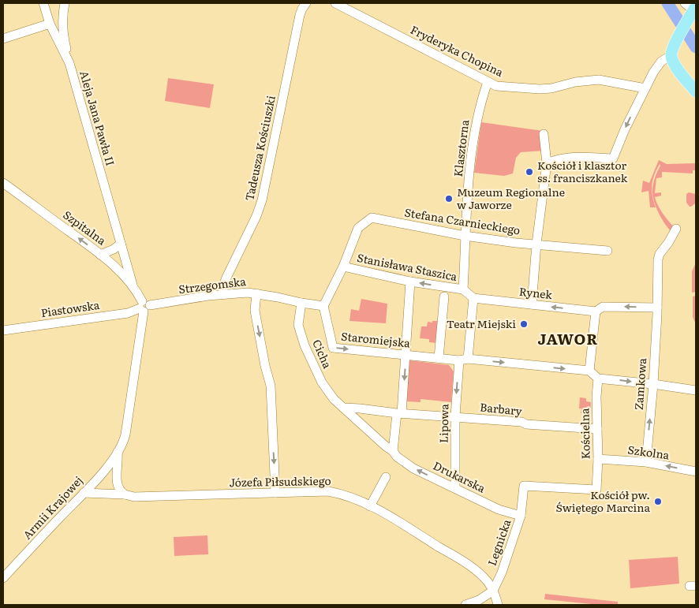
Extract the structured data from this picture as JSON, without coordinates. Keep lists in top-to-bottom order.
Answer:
{
  "streets": {
    "street": [
      "Fryderyka Chopina",
      "Aleja Jana Pawła II",
      "Tadeusza Kościuszki",
      "Klasztorna",
      "Stefana Czarnieckiego",
      "Szpitalna",
      "Stanisława Staszica",
      "Strzegomska",
      "Rynek",
      "Piastowska",
      "Staromiejska",
      "Cicha",
      "Zamkowa",
      "Barbary",
      "Lipowa",
      "Kościelna",
      "Szkolna",
      "Drukarska",
      "Józefa Piłsudskiego",
      "Armii Krajowej",
      "Legnicka"
    ]
  },
  "crossings": [
    ["Fryderyka Chopina", "Klasztorna"],
    ["Aleja Jana Pawła II", "Szpitalna"],
    ["Tadeusza Kościuszki", "Strzegomska"],
    ["Klasztorna", "Stefana Czarnieckiego"],
    ["Klasztorna", "Stanisława Staszica"],
    ["Stefana Czarnieckiego", "Stanisława Staszica"],
    ["Szpitalna", "Strzegomska"],
    ["Szpitalna", "Piastowska"],
    ["Szpitalna", "Armii Krajowej"],
    ["Stanisława Staszica", "Strzegomska"],
    ["Stanisława Staszica", "Staromiejska"],
    ["Strzegomska", "Piastowska"],
    ["Strzegomska", "Staromiejska"],
    ["Strzegomska", "Cicha"],
    ["Strzegomska", "Armii Krajowej"],
    ["Piastowska", "Armii Krajowej"],
    ["Staromiejska", "Lipowa"],
    ["Cicha", "Barbary"],
    ["Cicha", "Drukarska"],
    ["Zamkowa", "Szkolna"],
    ["Barbary", "Lipowa"],
    ["Barbary", "Kościelna"],
    ["Lipowa", "Drukarska"],
    ["Kościelna", "Szkolna"],
    ["Kościelna", "Legnicka"],
    ["Drukarska", "Legnicka"],
    ["Józefa Piłsudskiego", "Armii Krajowej"],
    ["Józefa Piłsudskiego", "Legnicka"]
  ],
  "one_way": ["Szpitalna", "Staromiejska", "Drukarska"],
  "districts": ["JAWOR"],
  "places": [
    "Kościół i klasztor ss. franciszkanek",
    "Muzeum Regionalne w Jaworze",
    "Teatr Miejski",
    "Kościół pw. Świętego Marcina"
  ]
}
